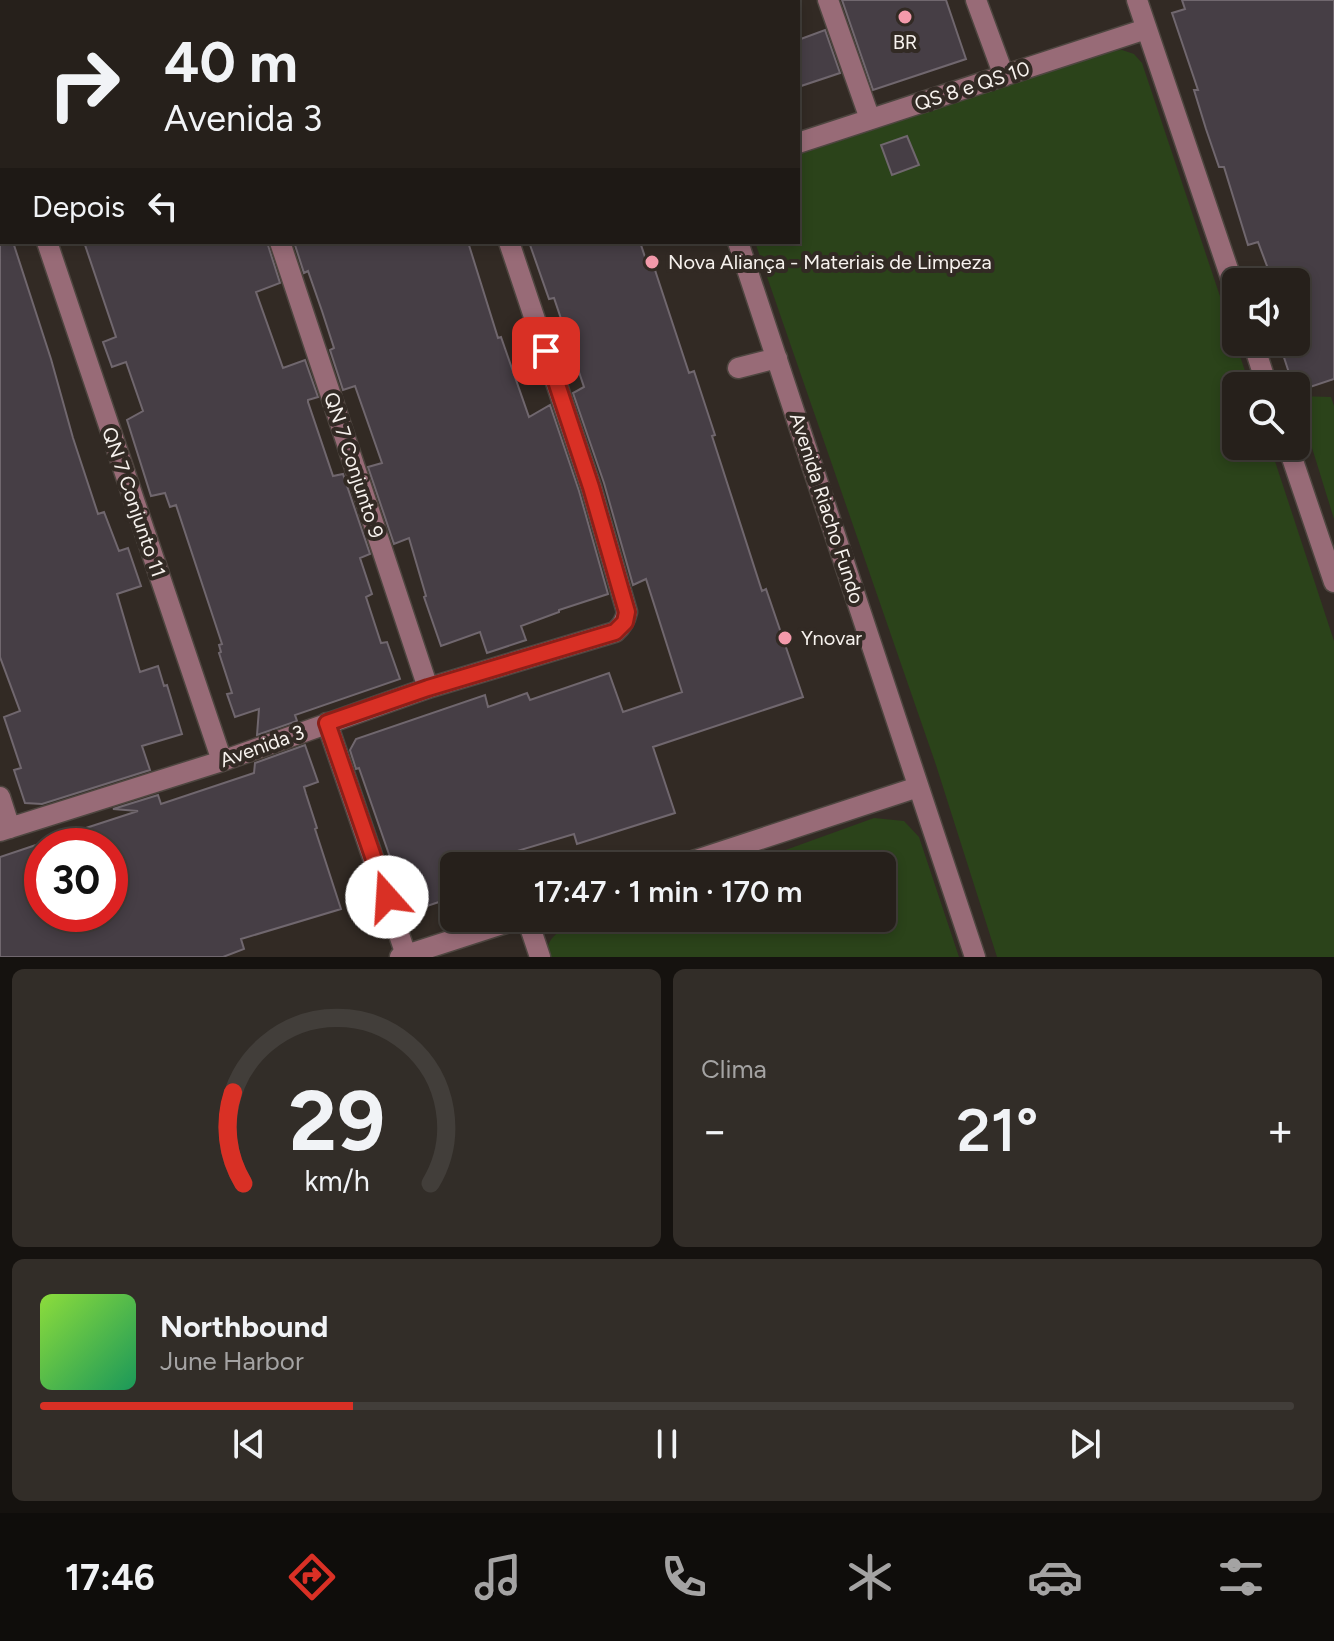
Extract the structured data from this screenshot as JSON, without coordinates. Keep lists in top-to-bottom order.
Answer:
{
  "streets": {
    "street": [
      "QS 8 e QS 10",
      "QN 7 Conjunto 9",
      "QN 7 Conjunto 11",
      "Avenida Riacho Fundo",
      "Avenida 3"
    ]
  },
  "crossings": [
    ["QN 7 Conjunto 9", "Avenida 3"],
    ["QN 7 Conjunto 11", "Avenida 3"]
  ],
  "places": ["BR", "Nova Aliança - Materiais de Limpeza", "Ynovar"],
  "page": {
    "turn": ["40 m", "Avenida 3"],
    "then": "Depois",
    "limit": "30",
    "trip": "17:47 · 1 min · 170 m",
    "tile": "Clima",
    "heat": ["−", "21°", "+"],
    "song": ["Northbound", "June Harbor"],
    "tabs": "17:46",
    "gauge": ["29", "km/h"]
  }
}
